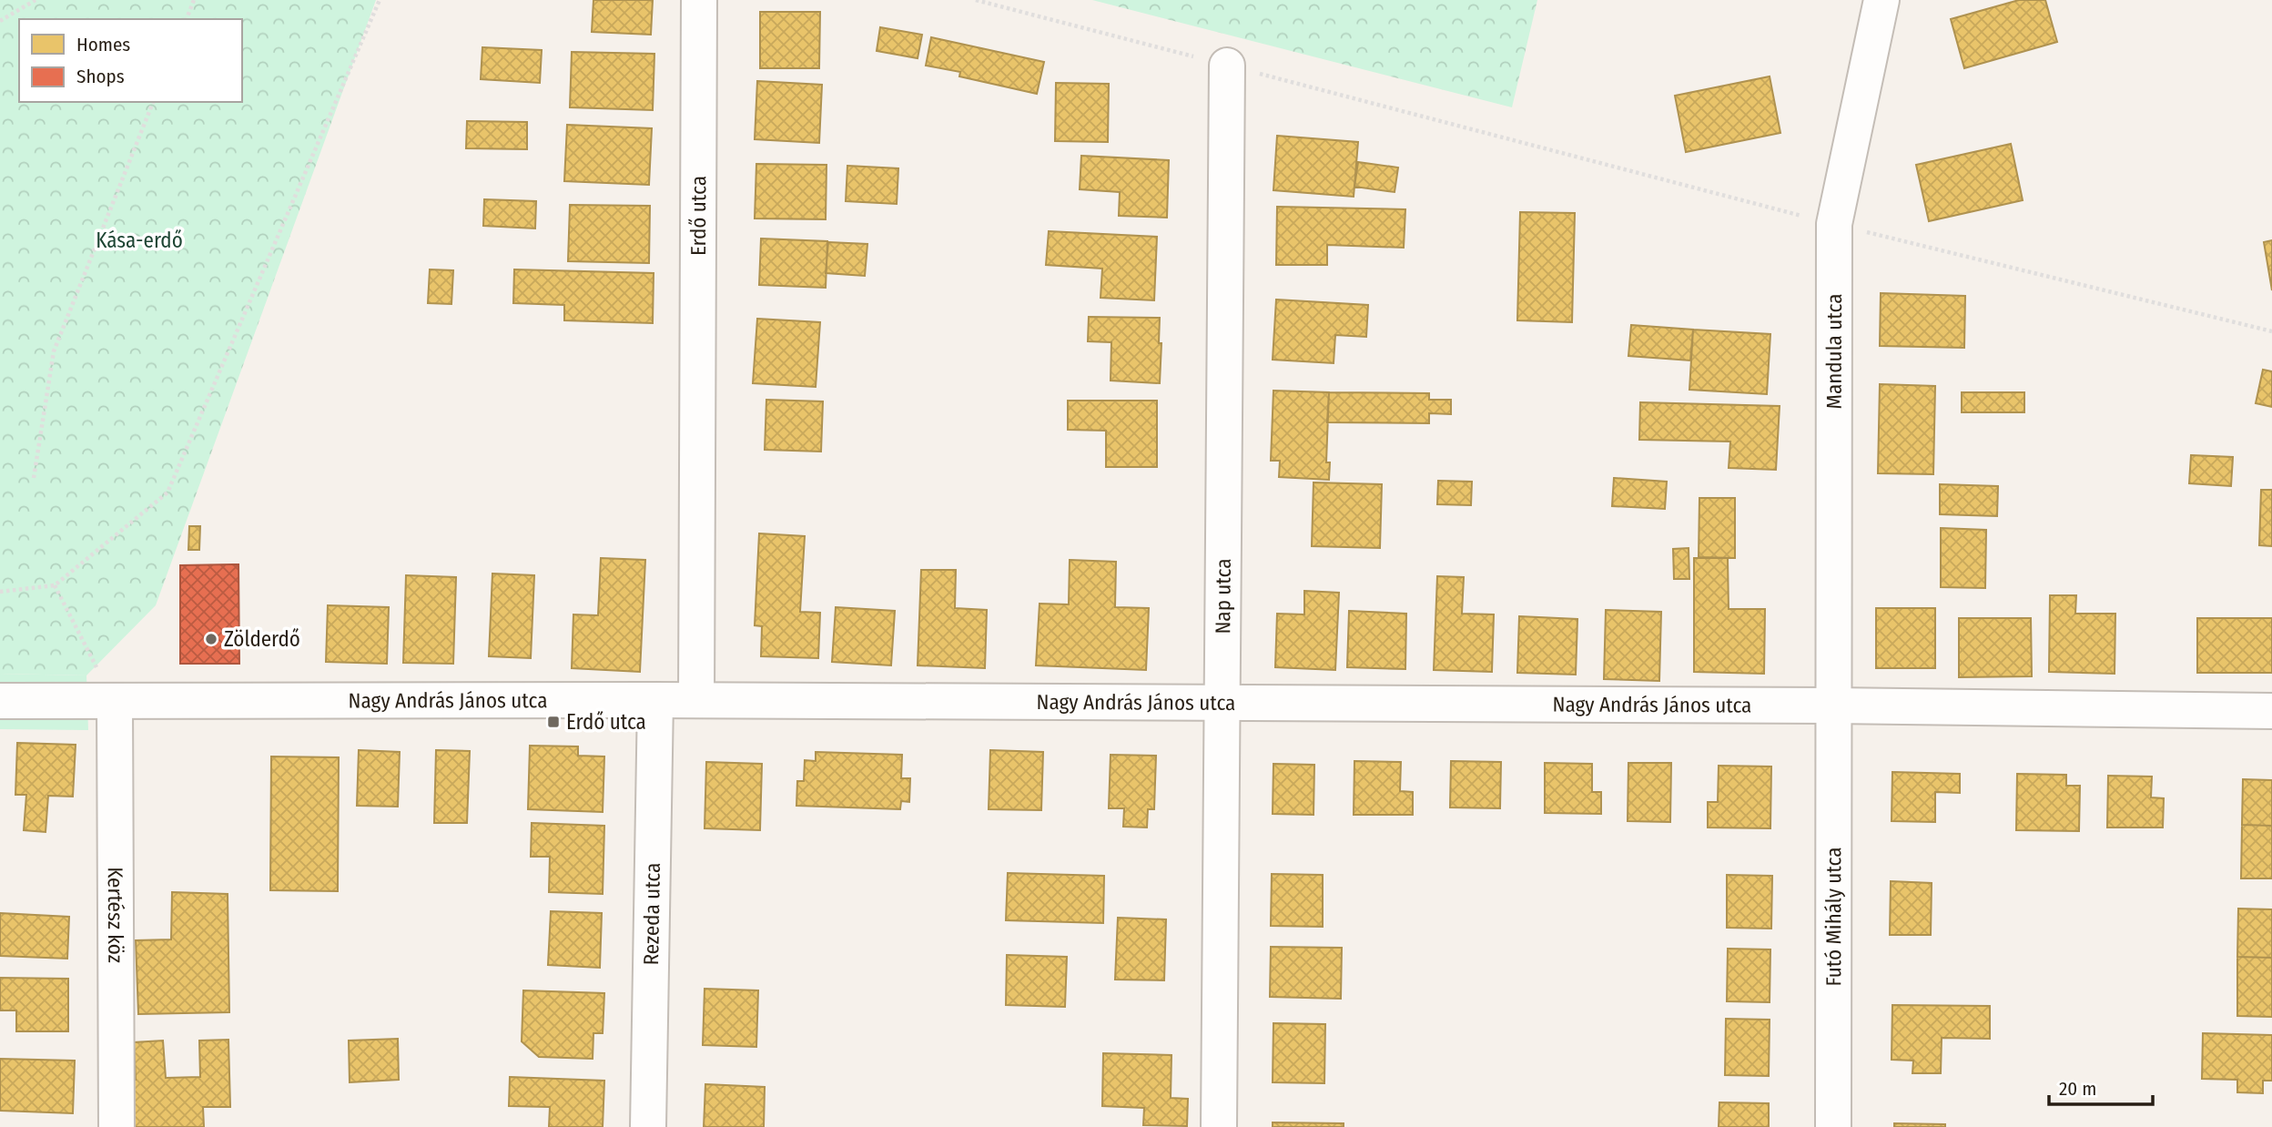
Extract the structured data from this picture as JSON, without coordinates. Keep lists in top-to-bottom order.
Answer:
{
  "streets": {
    "street": [
      "Erdő utca",
      "Mandula utca",
      "Nap utca",
      "Nagy András János utca",
      "Rezeda utca",
      "Kertész köz",
      "Futó Mihály utca"
    ]
  },
  "crossings": [
    ["Erdő utca", "Nagy András János utca"],
    ["Mandula utca", "Nagy András János utca"],
    ["Mandula utca", "Futó Mihály utca"],
    ["Nap utca", "Nagy András János utca"],
    ["Nagy András János utca", "Rezeda utca"],
    ["Nagy András János utca", "Kertész köz"],
    ["Nagy András János utca", "Futó Mihály utca"]
  ],
  "parks": ["Kása-erdő"],
  "places": {
    "other": ["Zölderdő"],
    "transit": ["Erdő utca"]
  },
  "legend": ["Homes", "Shops"],
  "scale_bar": "20 m"
}
